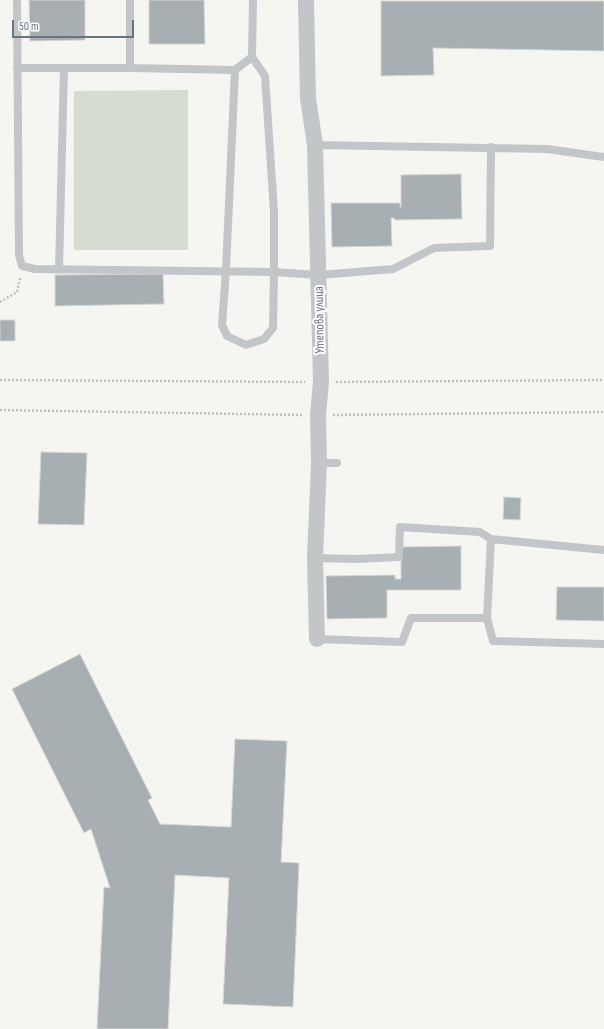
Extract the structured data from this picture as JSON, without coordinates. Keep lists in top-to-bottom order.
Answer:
{
  "streets": {
    "street": ["Утепова улица"]
  },
  "scale_bar": "50 m"
}
